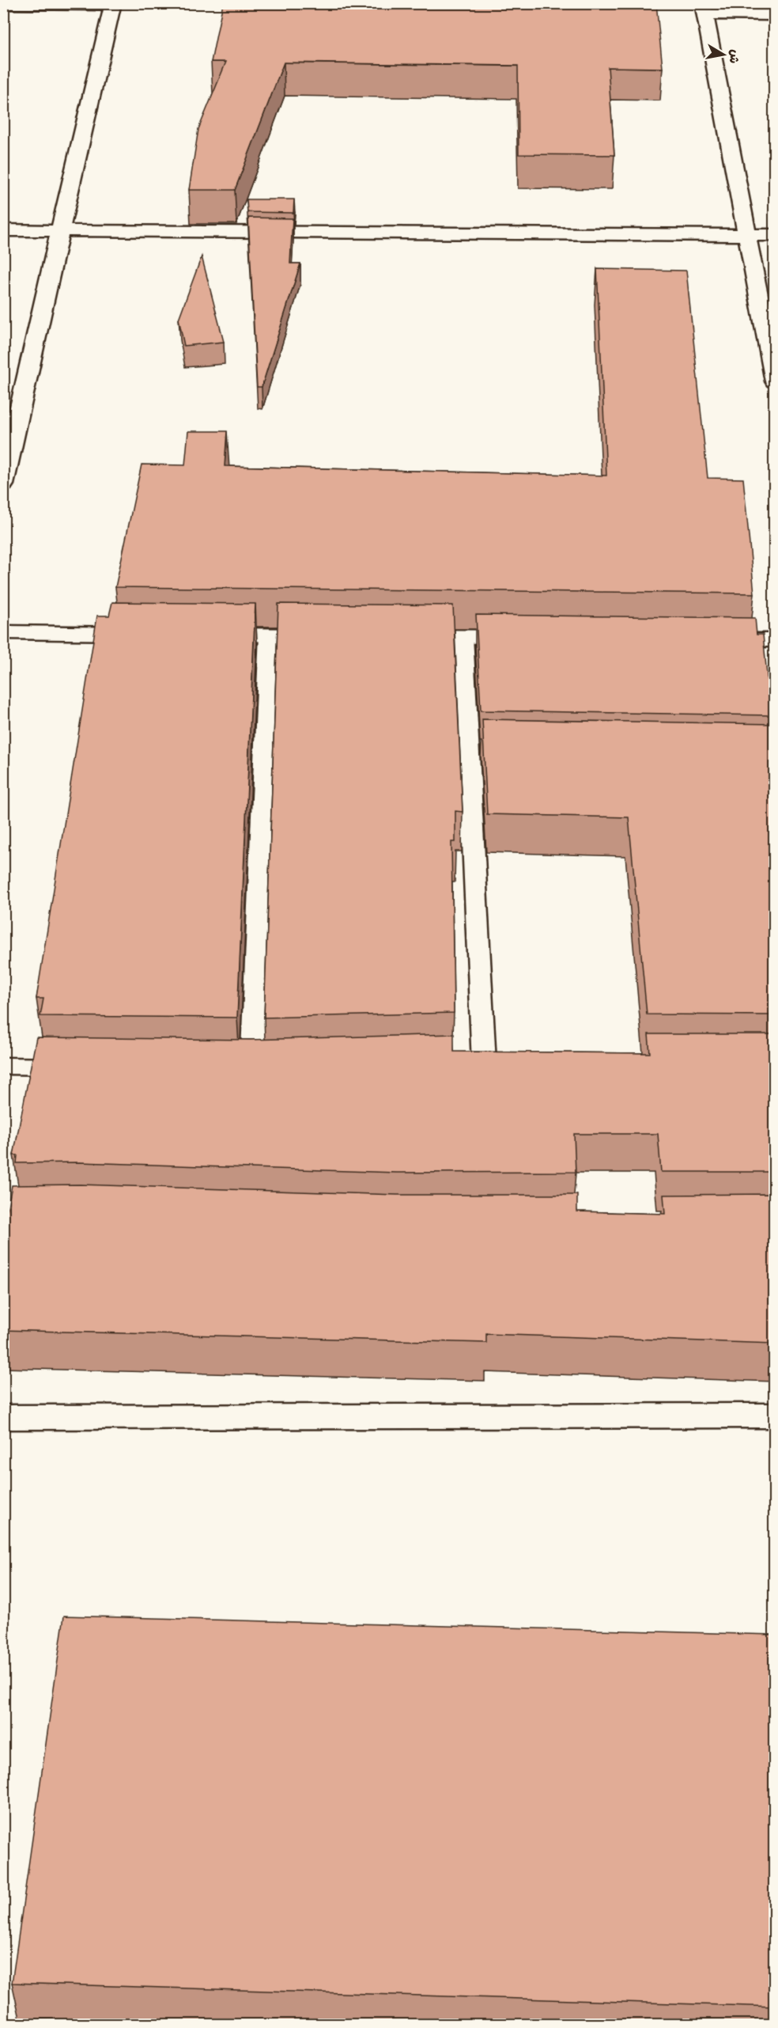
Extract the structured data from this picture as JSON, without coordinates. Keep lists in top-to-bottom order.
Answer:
{
  "north": "right"
}
